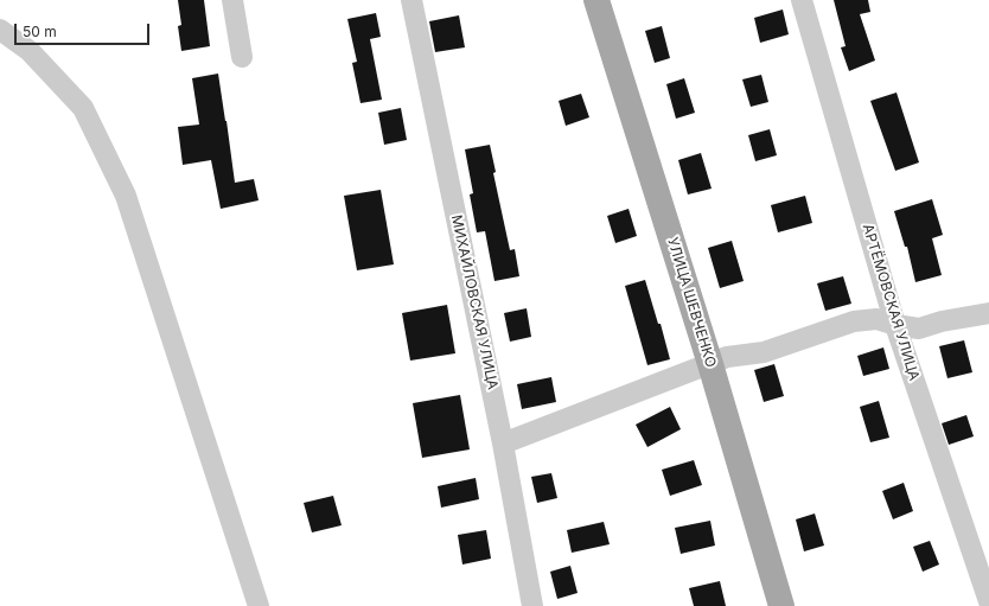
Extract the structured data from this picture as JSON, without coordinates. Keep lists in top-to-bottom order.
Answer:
{
  "streets": {
    "main road": ["УЛИЦА ШЕВЧЕНКО"],
    "street": ["МИХАЙЛОВСКАЯ УЛИЦА", "АРТЁМОВСКАЯ УЛИЦА"]
  },
  "scale_bar": "50 m"
}
